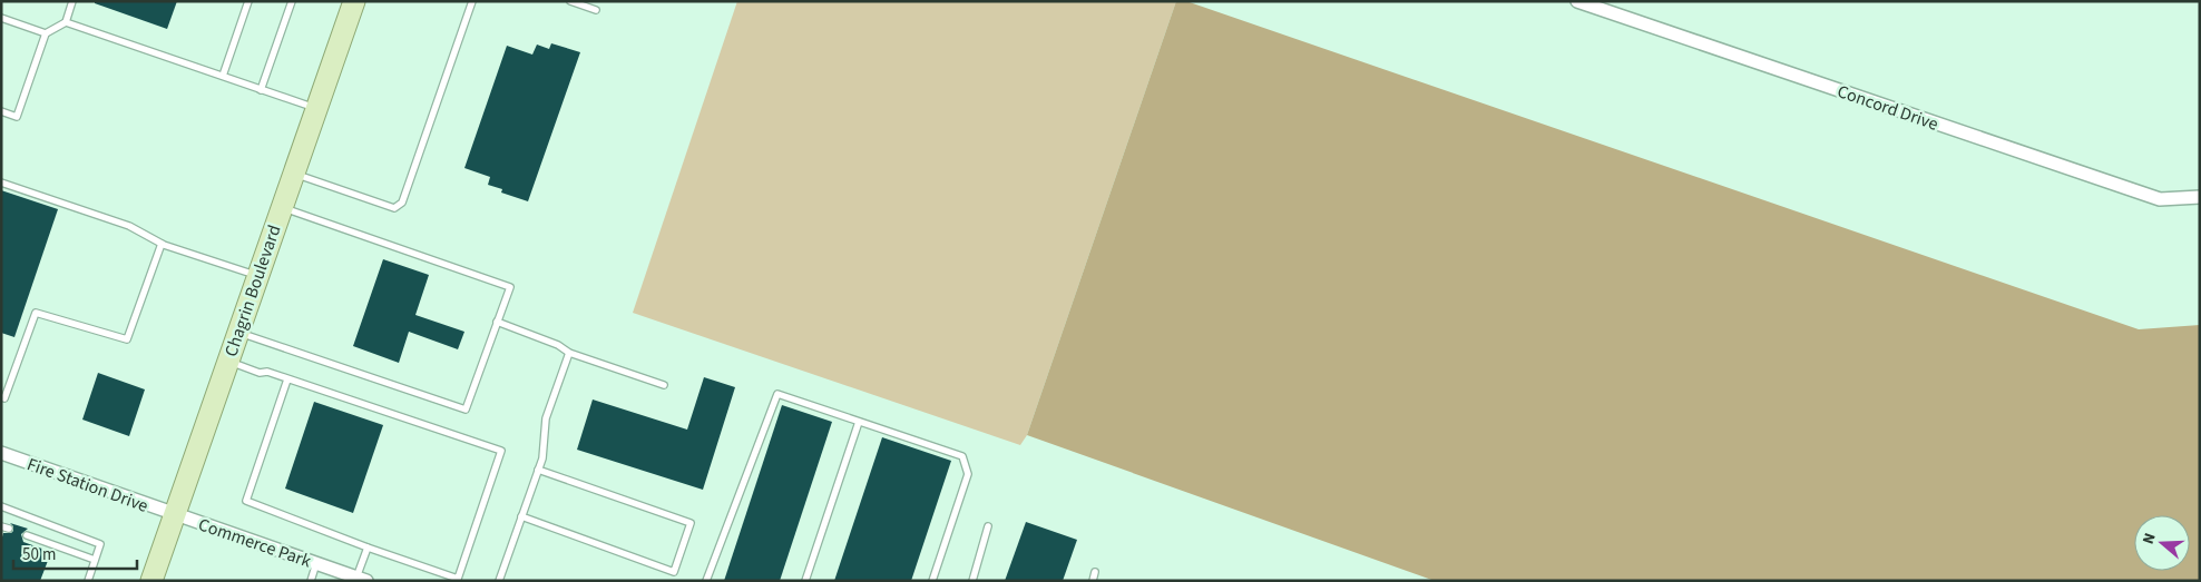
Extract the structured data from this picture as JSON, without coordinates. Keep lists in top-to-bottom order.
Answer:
{
  "streets": {
    "main road": ["Chagrin Boulevard"],
    "street": ["Concord Drive", "Fire Station Drive", "Commerce Park"]
  },
  "crossings": [
    ["Chagrin Boulevard", "Fire Station Drive"],
    ["Chagrin Boulevard", "Commerce Park"],
    ["Fire Station Drive", "Commerce Park"]
  ],
  "scale_bar": "50 m",
  "north": "left"
}
